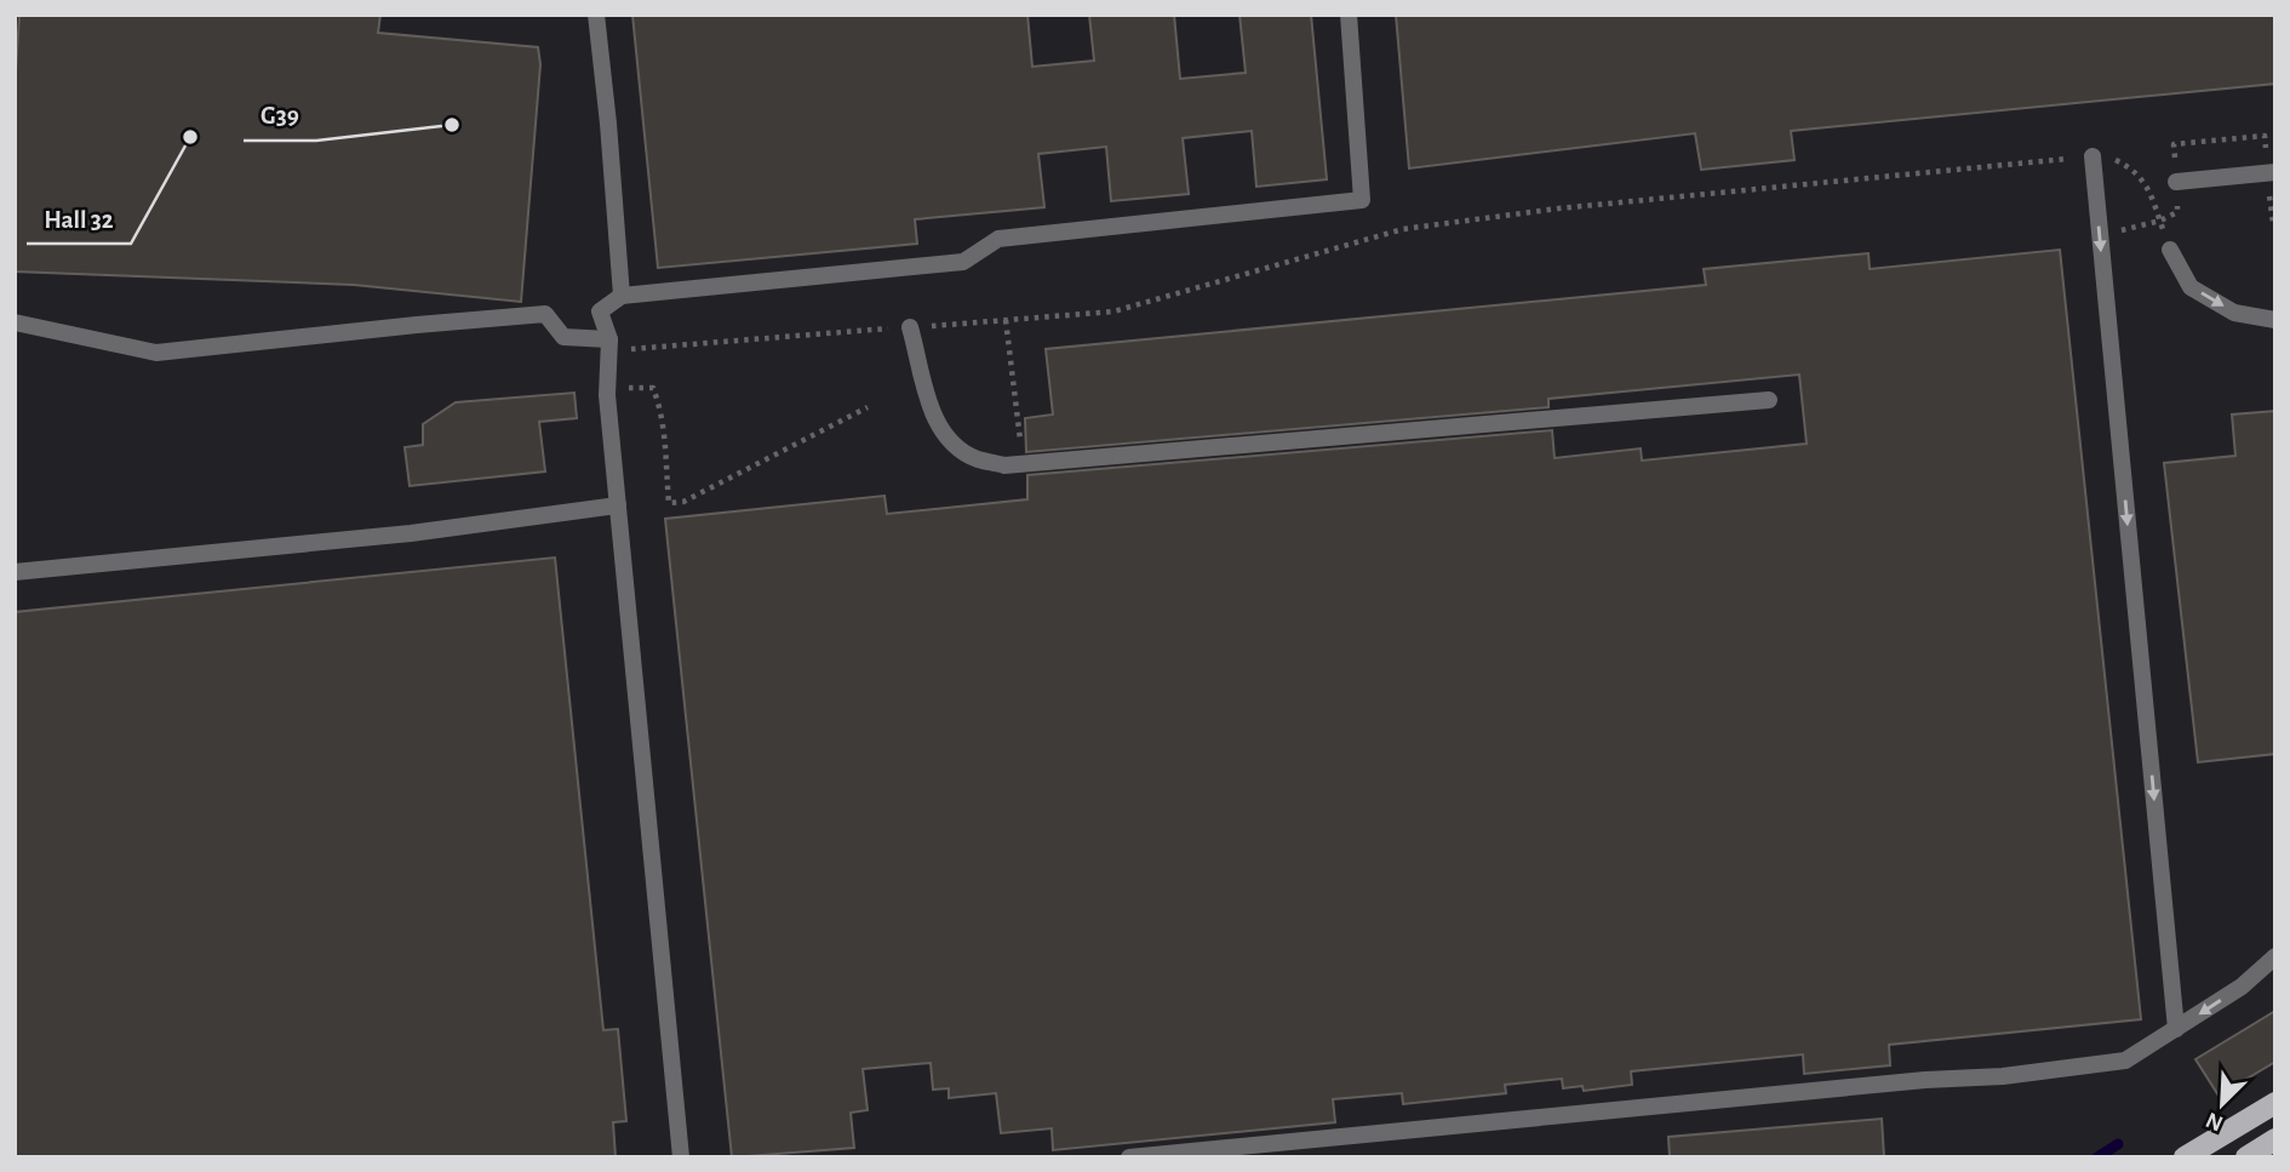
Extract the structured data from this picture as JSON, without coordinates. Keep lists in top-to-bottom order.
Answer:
{
  "places": ["G39", "Hall 32"],
  "north": "bottom left"
}
